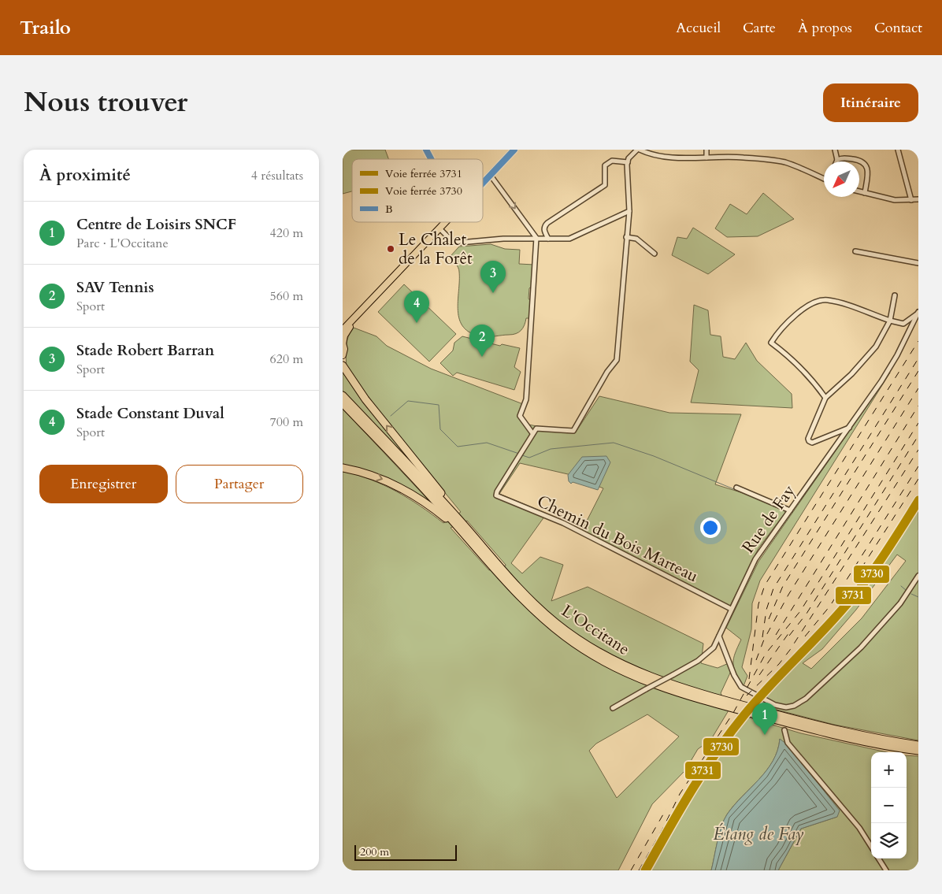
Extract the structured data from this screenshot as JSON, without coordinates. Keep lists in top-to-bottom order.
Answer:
{
  "streets": {
    "highway": ["L'Occitane"],
    "street": ["Rue de Fay", "Chemin du Bois Marteau"]
  },
  "crossings": [
    ["Rue de Fay", "Chemin du Bois Marteau"]
  ],
  "water": ["Étang de Fay"],
  "places": ["Le Chalet de la Forêt"],
  "lines": ["transit line B", "rail line 3731", "rail line 3730"],
  "legend": ["Voie ferrée 3731", "Voie ferrée 3730", "B"],
  "scale_bar": "200 m",
  "north": "bottom left",
  "page": {
    "header": "Trailo",
    "nav": [
      "Accueil",
      "Carte",
      "À propos",
      "Contact"
    ],
    "title": "Nous trouver",
    "buttons": [
      "Itinéraire",
      ["Enregistrer", "Partager"]
    ],
    "heading": ["À proximité", "4 résultats"],
    "list": [
      {
        "mark": "1",
        "name": "Centre de Loisirs SNCF",
        "note": "Parc · L'Occitane",
        "value": "420 m"
      },
      {
        "mark": "2",
        "name": "SAV Tennis",
        "note": "Sport",
        "value": "560 m"
      },
      {
        "mark": "3",
        "name": "Stade Robert Barran",
        "note": "Sport",
        "value": "620 m"
      },
      {
        "mark": "4",
        "name": "Stade Constant Duval",
        "note": "Sport",
        "value": "700 m"
      }
    ],
    "pins": [
      "3",
      "4",
      "2",
      "1"
    ],
    "map_buttons": ["+", "−"],
    "scale": "200 m"
  }
}
